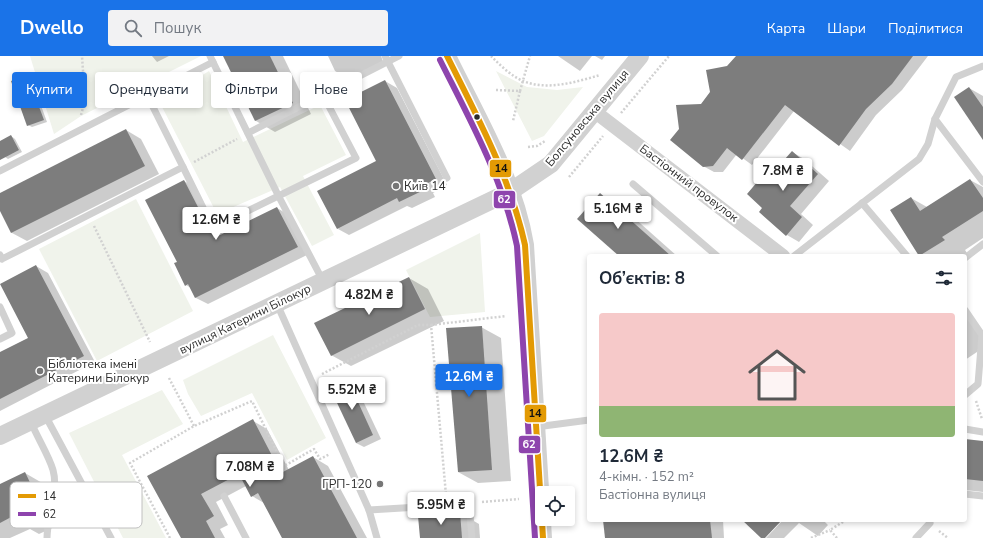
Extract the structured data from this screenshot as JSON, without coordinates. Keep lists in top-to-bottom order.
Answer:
{
  "streets": {
    "street": ["Болсуновська вулиця", "Бастіонний провулок", "вулиця Катерини Білокур"]
  },
  "crossings": [
    ["Болсуновська вулиця", "Бастіонний провулок"],
    ["Болсуновська вулиця", "вулиця Катерини Білокур"]
  ],
  "places": ["Київ 14", "Бібліотека імені Катерини Білокур", "ГРП-120"],
  "lines": ["transit line 14", "transit line 62"],
  "legend": ["14", "62"],
  "page": {
    "header": "Dwello",
    "search": "Пошук",
    "nav": ["Карта", "Шари", "Поділитися"],
    "chip": [
      "Купити",
      "Орендувати",
      "Фільтри",
      "Нове"
    ],
    "price": [
      "7.8M ₴",
      "5.16M ₴",
      "12.6M ₴",
      "4.82M ₴",
      "12.6M ₴",
      "5.52M ₴",
      "7.08M ₴",
      "5.95M ₴"
    ],
    "heading": "Об’єктів: 8",
    "list": [
      {
        "name": "12.6M ₴",
        "note": "4-кімн. · 152 m² · Бастіонна вулиця"
      }
    ]
  }
}
